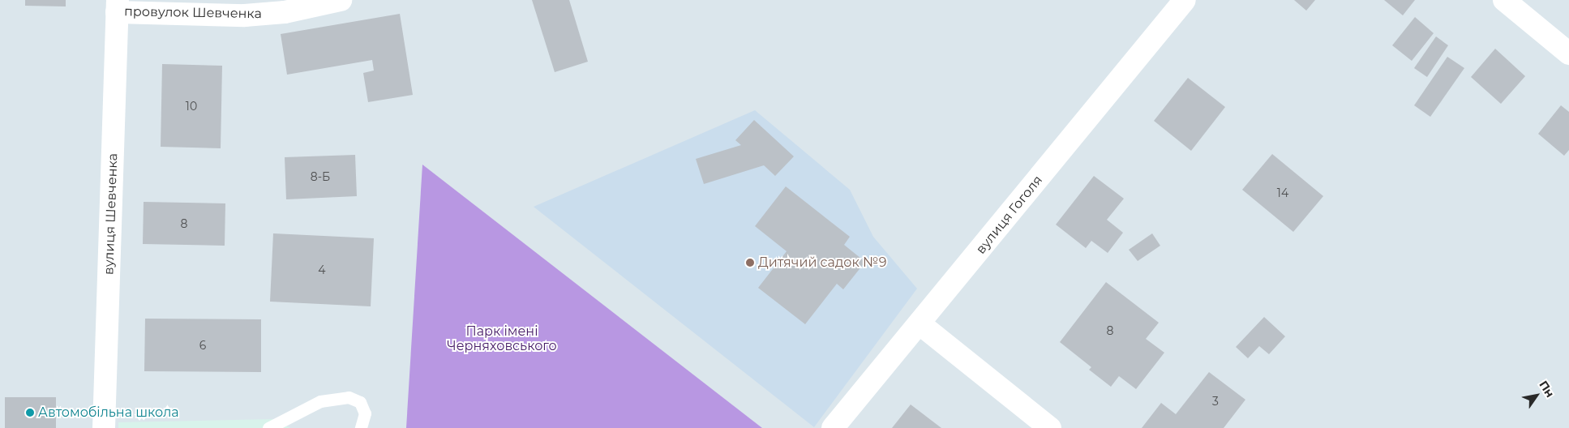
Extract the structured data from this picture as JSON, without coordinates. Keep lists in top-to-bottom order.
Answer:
{
  "streets": {
    "street": ["провулок Шевченка", "вулиця Шевченка", "вулиця Гоголя"]
  },
  "crossings": [
    ["провулок Шевченка", "вулиця Шевченка"]
  ],
  "parks": ["Парк імені Черняховського"],
  "places": ["Дитячий садок №9", "Автомобільна школа"],
  "house_numbers": [
    "10",
    "8-Б",
    "14",
    "8",
    "4",
    "8",
    "6",
    "3"
  ],
  "north": "top right"
}
